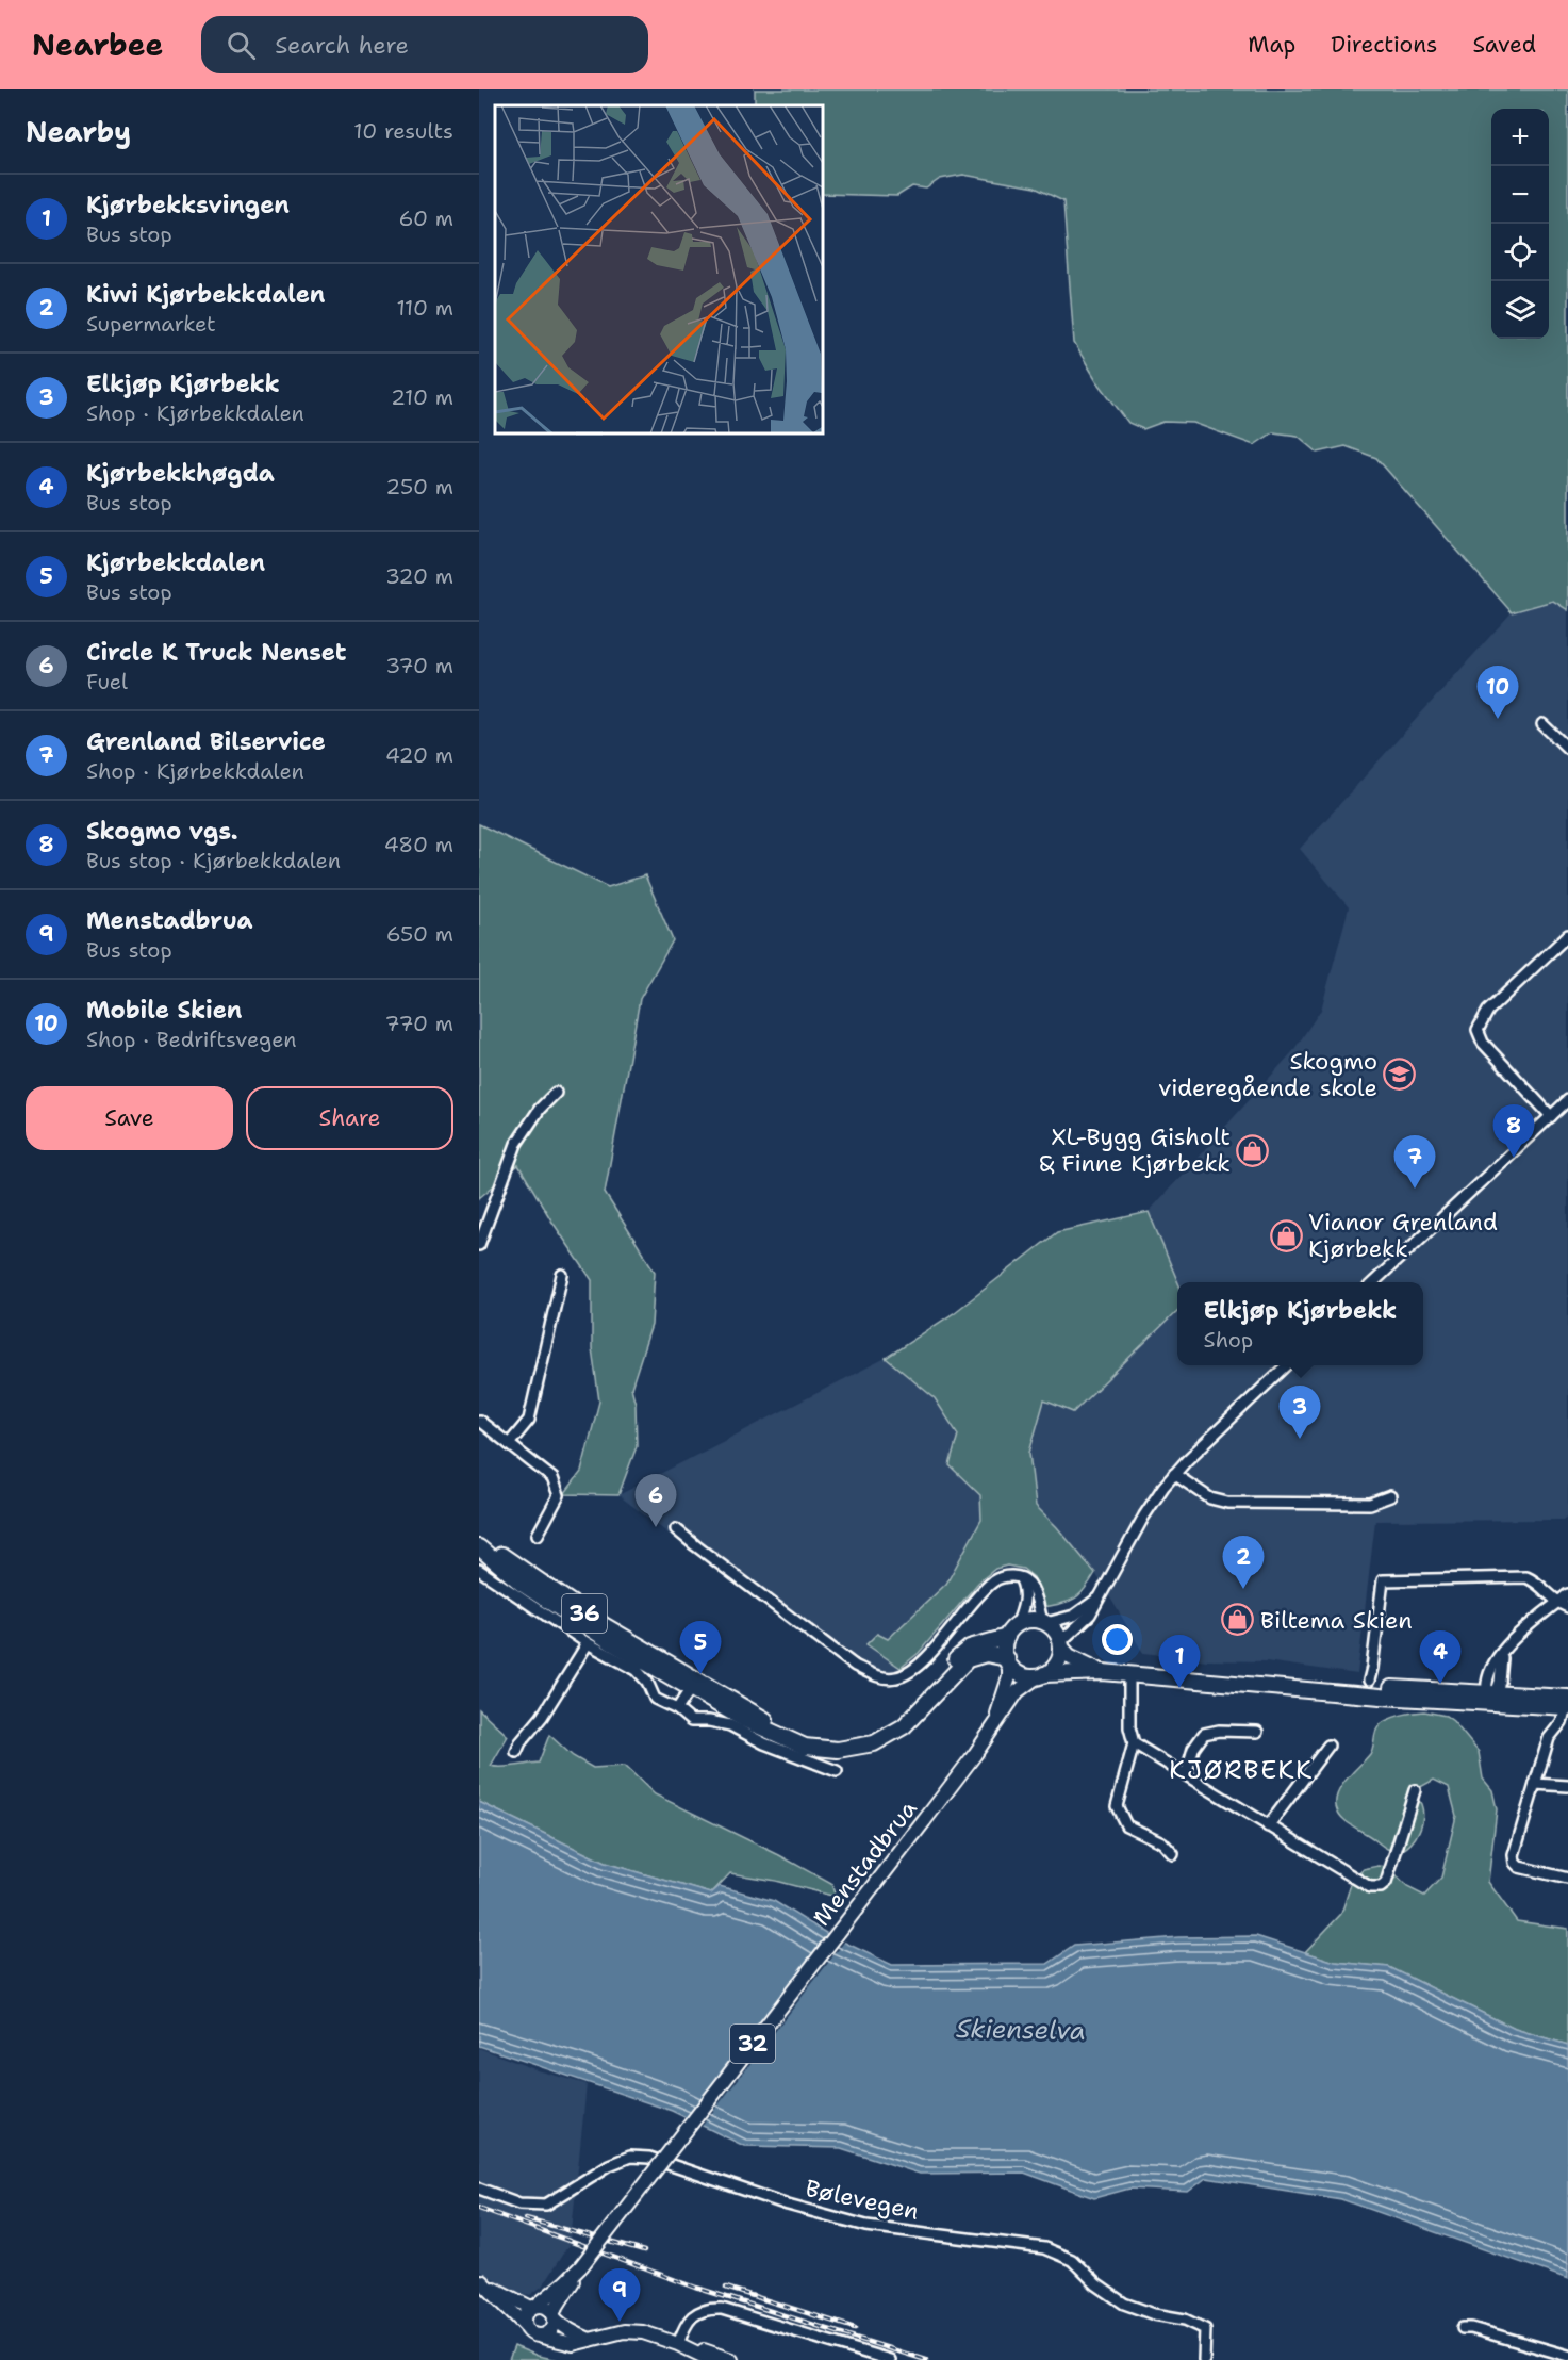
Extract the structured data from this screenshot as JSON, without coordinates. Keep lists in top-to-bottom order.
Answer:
{
  "streets": {
    "highway": ["36"],
    "main road": ["Menstadbrua", "32"],
    "street": ["Bølevegen"]
  },
  "crossings": [
    ["36", "Menstadbrua"],
    ["Menstadbrua", "32"]
  ],
  "districts": ["KJØRBEKK"],
  "water": ["Skienselva"],
  "places": {
    "school or university": ["Skogmo videregående skole"],
    "shop": ["XL-Bygg Gisholt & Finne Kjørbekk", "Vianor Grenland Kjørbekk", "Biltema Skien"]
  },
  "page": {
    "header": "Nearbee",
    "search": "Search here",
    "nav": ["Map", "Directions", "Saved"],
    "heading": ["Nearby", "10 results"],
    "map_buttons": ["+", "−"],
    "list": [
      {
        "mark": "1",
        "name": "Kjørbekksvingen",
        "note": "Bus stop",
        "value": "60 m"
      },
      {
        "mark": "2",
        "name": "Kiwi Kjørbekkdalen",
        "note": "Supermarket",
        "value": "110 m"
      },
      {
        "mark": "3",
        "name": "Elkjøp Kjørbekk",
        "note": "Shop · Kjørbekkdalen",
        "value": "210 m"
      },
      {
        "mark": "4",
        "name": "Kjørbekkhøgda",
        "note": "Bus stop",
        "value": "250 m"
      },
      {
        "mark": "5",
        "name": "Kjørbekkdalen",
        "note": "Bus stop",
        "value": "320 m"
      },
      {
        "mark": "6",
        "name": "Circle K Truck Nenset",
        "note": "Fuel",
        "value": "370 m"
      },
      {
        "mark": "7",
        "name": "Grenland Bilservice",
        "note": "Shop · Kjørbekkdalen",
        "value": "420 m"
      },
      {
        "mark": "8",
        "name": "Skogmo vgs.",
        "note": "Bus stop · Kjørbekkdalen",
        "value": "480 m"
      },
      {
        "mark": "9",
        "name": "Menstadbrua",
        "note": "Bus stop",
        "value": "650 m"
      },
      {
        "mark": "10",
        "name": "Mobile Skien",
        "note": "Shop · Bedriftsvegen",
        "value": "770 m"
      }
    ],
    "pins": [
      "10",
      "8",
      "7",
      "3",
      "6",
      "2",
      "5",
      "4",
      "1",
      "9"
    ],
    "buttons": ["Save", "Share"],
    "popup": ["Elkjøp Kjørbekk", "Shop"]
  }
}
